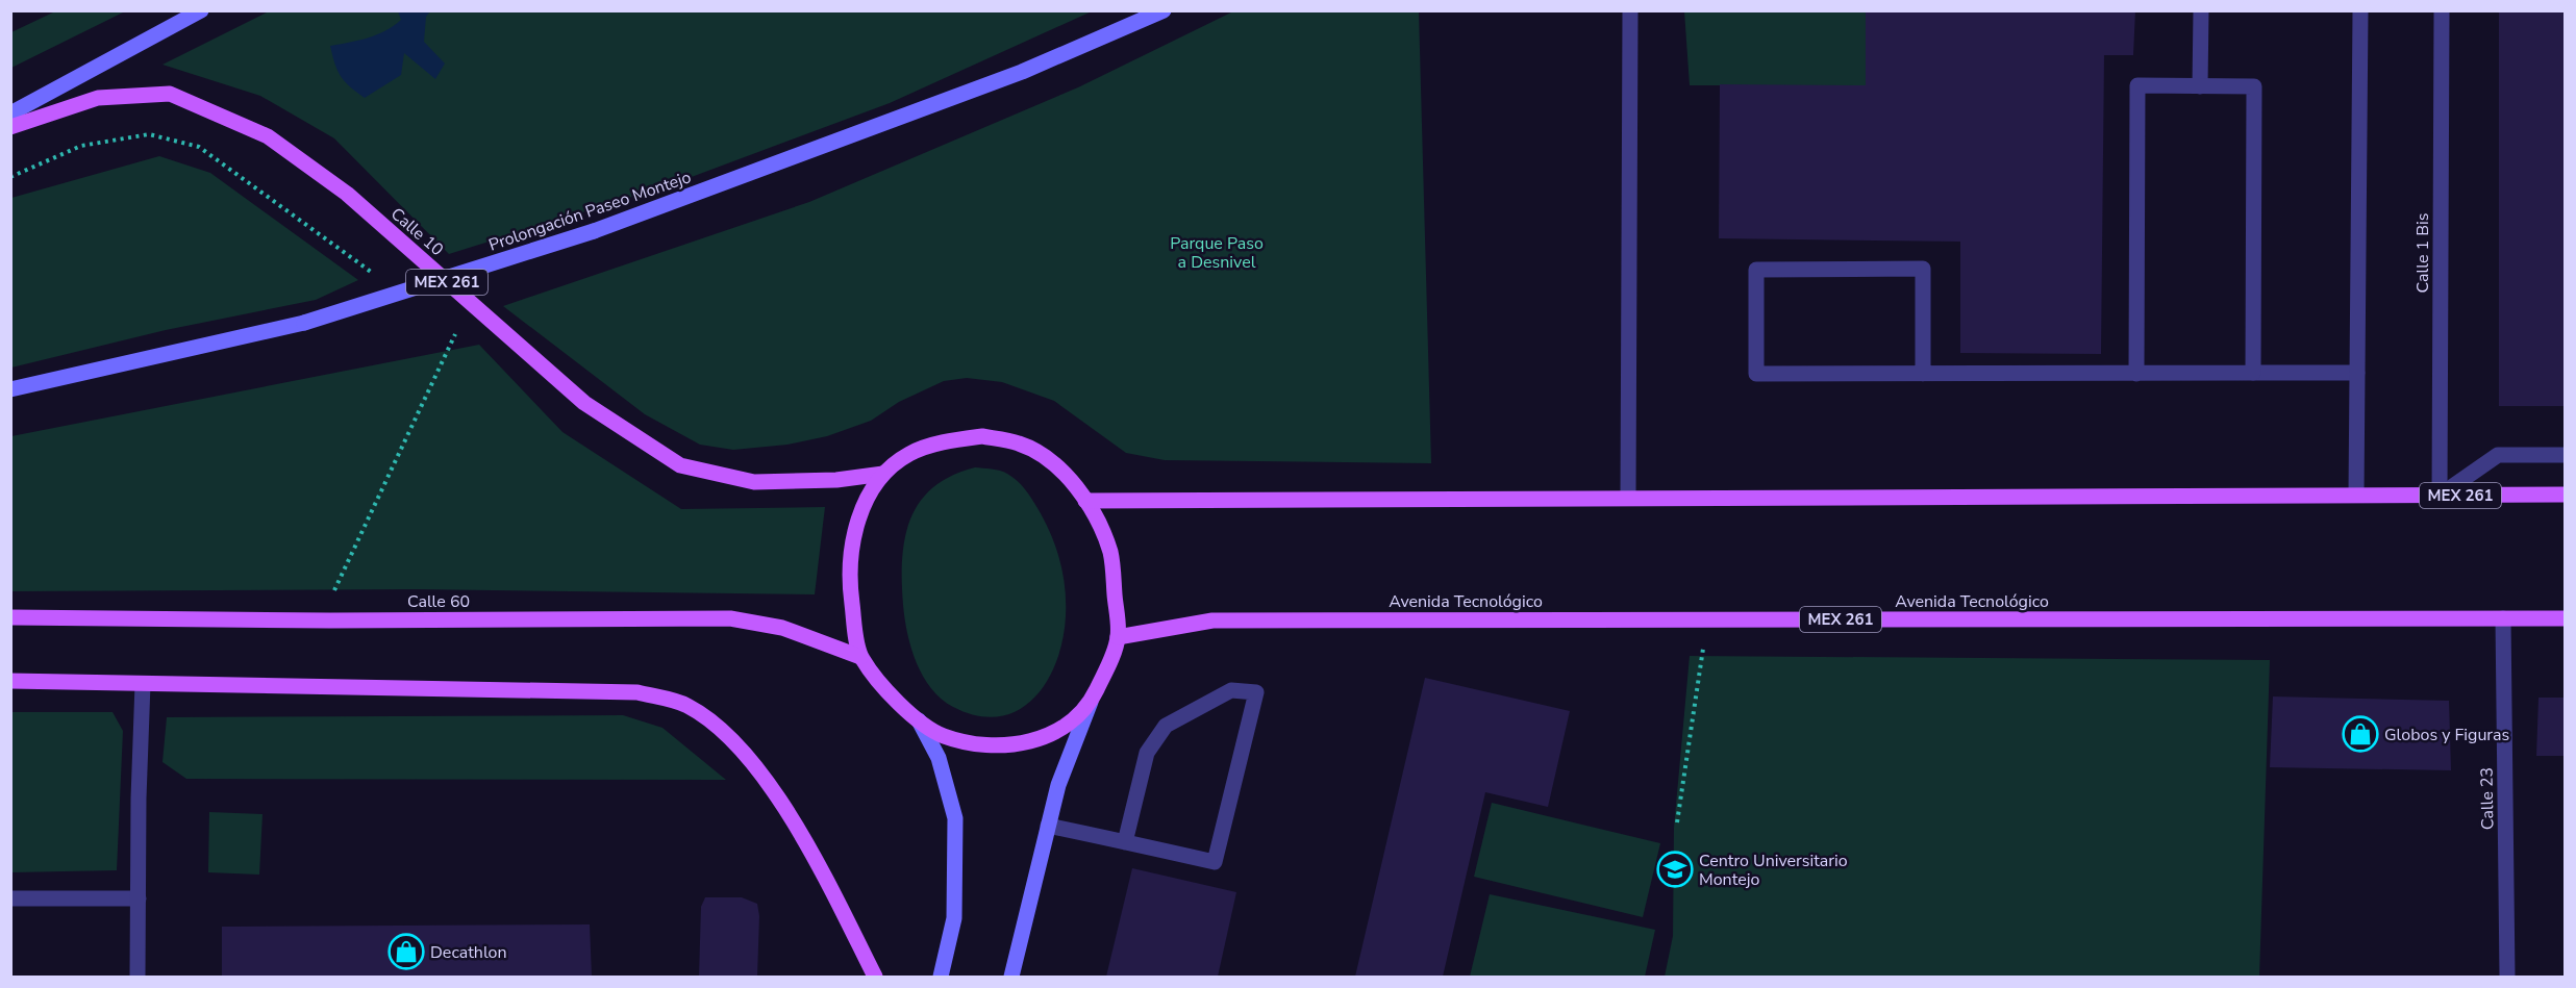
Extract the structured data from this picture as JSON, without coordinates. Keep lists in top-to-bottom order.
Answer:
{
  "streets": {
    "main road": [
      "Prolongación Paseo Montejo",
      "Calle 10",
      "MEX 261",
      "Calle 60",
      "Avenida Tecnológico"
    ],
    "street": ["Calle 1 Bis", "Calle 23"]
  },
  "crossings": [
    ["Calle 1 Bis", "MEX 261"],
    ["Avenida Tecnológico", "Calle 23"]
  ],
  "parks": ["Parque Paso a Desnivel"],
  "places": {
    "shop": ["Globos y Figuras", "Decathlon"],
    "school or university": ["Centro Universitario Montejo"]
  }
}
